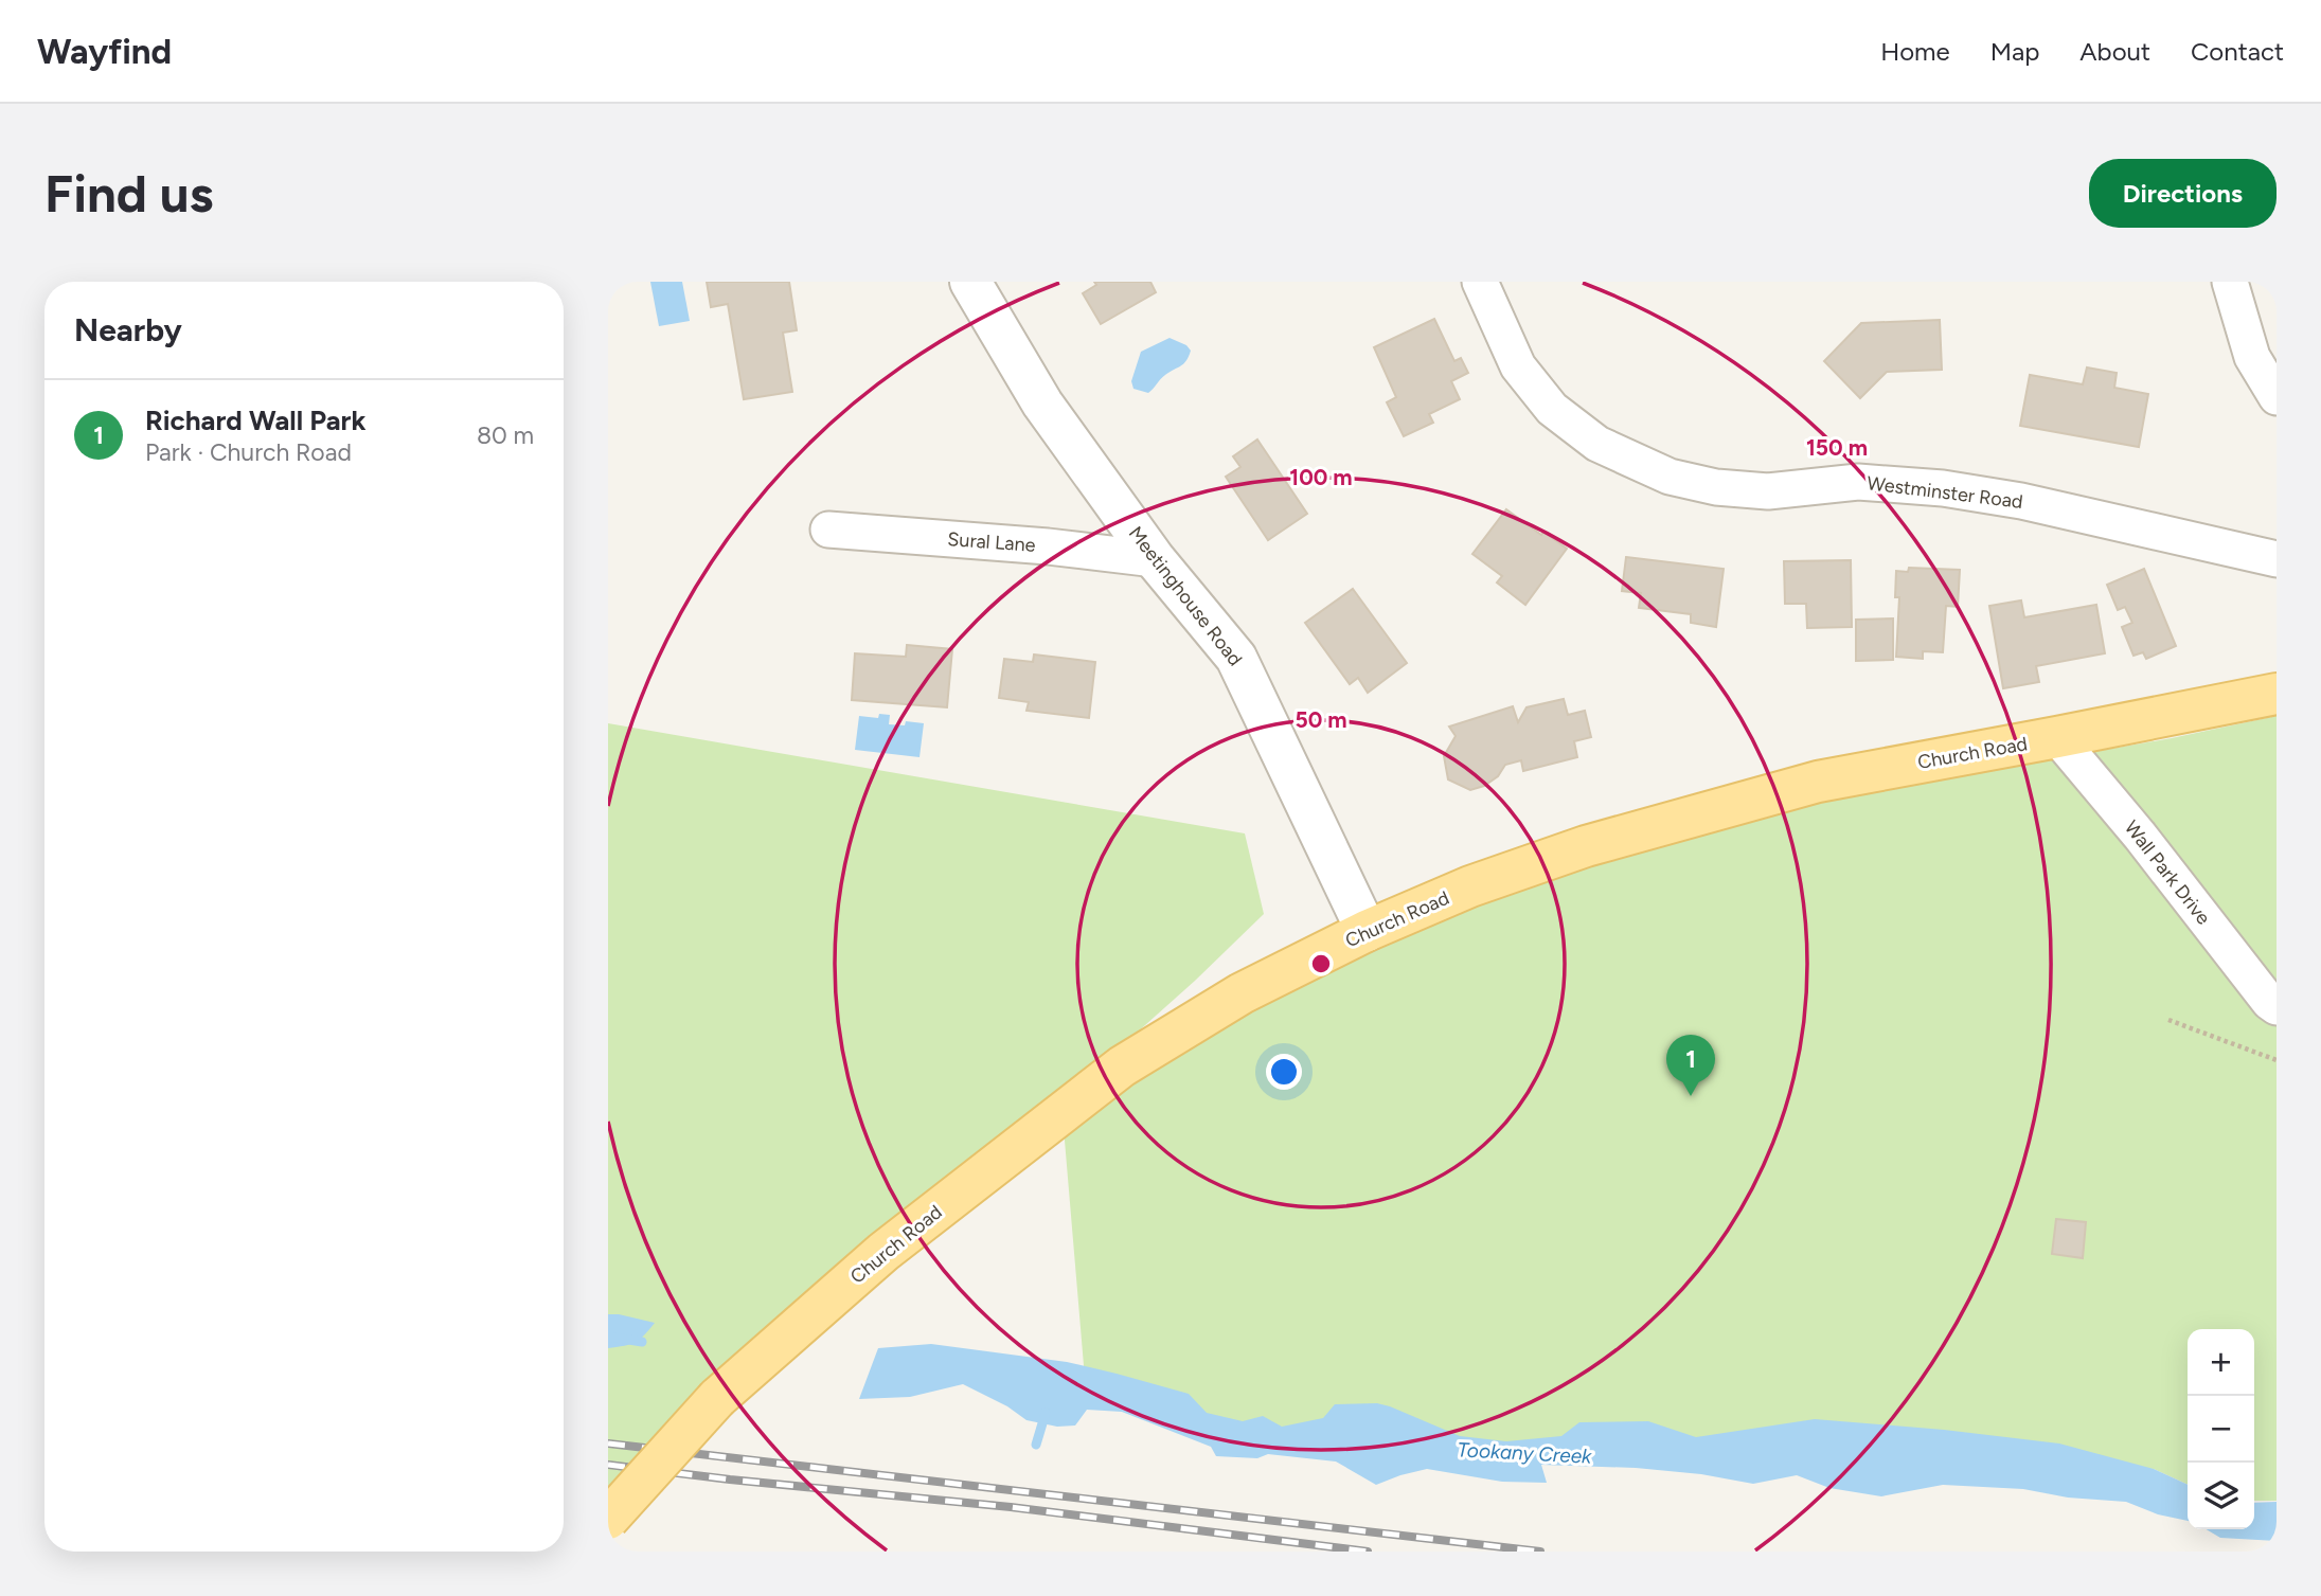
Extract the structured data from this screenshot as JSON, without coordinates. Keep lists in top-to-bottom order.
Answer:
{
  "streets": {
    "main road": ["Church Road"],
    "street": [
      "Westminster Road",
      "Sural Lane",
      "Meetinghouse Road",
      "Wall Park Drive"
    ]
  },
  "crossings": [
    ["Sural Lane", "Meetinghouse Road"],
    ["Meetinghouse Road", "Church Road"],
    ["Church Road", "Wall Park Drive"]
  ],
  "water": ["Tookany Creek"],
  "page": {
    "header": "Wayfind",
    "nav": [
      "Home",
      "Map",
      "About",
      "Contact"
    ],
    "buttons": "Directions",
    "title": "Find us",
    "heading": "Nearby",
    "list": [
      {
        "mark": "1",
        "name": "Richard Wall Park",
        "note": "Park · Church Road",
        "value": "80 m"
      }
    ],
    "pins": "1",
    "map_buttons": ["+", "−"]
  },
  "rings": ["150 m", "100 m", "50 m"]
}
